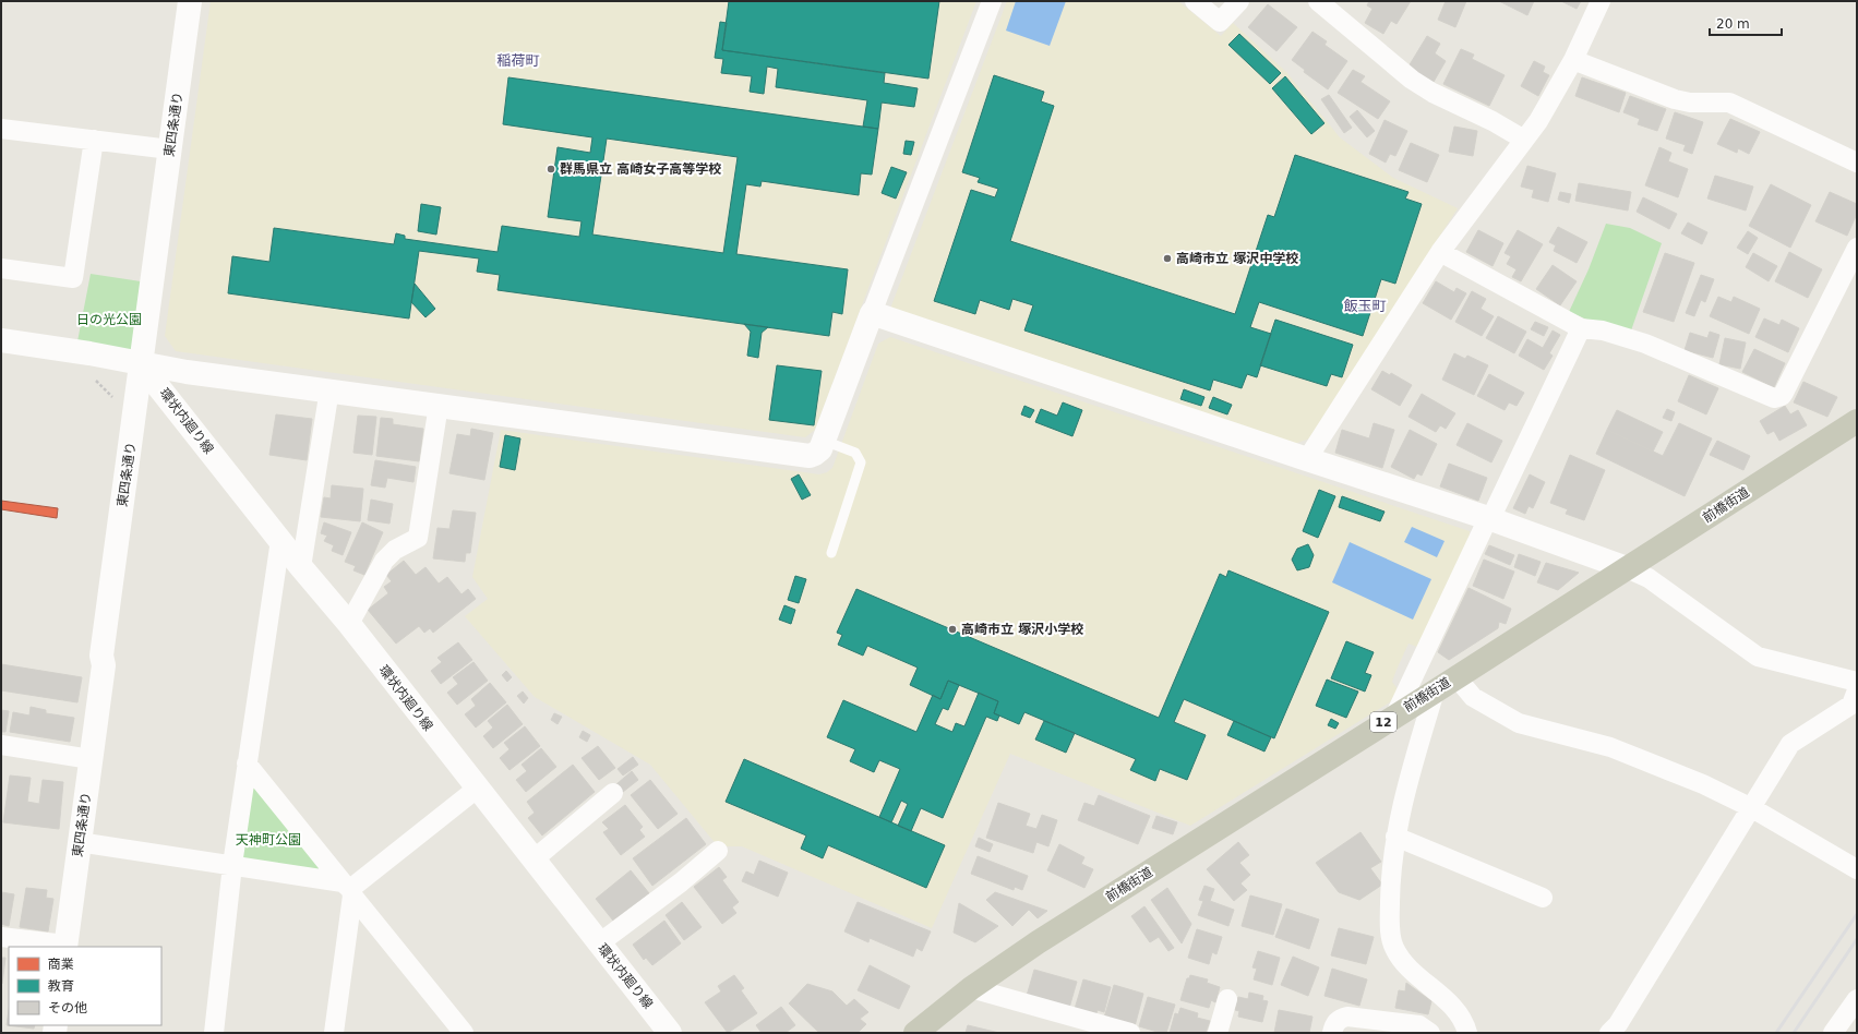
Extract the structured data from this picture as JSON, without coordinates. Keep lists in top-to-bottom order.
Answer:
{
  "streets": {
    "main road": ["前橋街道", "12"],
    "street": ["東四条通り", "環状内廻り線"]
  },
  "crossings": [
    ["東四条通り", "環状内廻り線"]
  ],
  "districts": ["稲荷町", "飯玉町"],
  "parks": ["日の光公園", "天神町公園"],
  "places": ["群馬県立 高崎女子高等学校", "高崎市立 塚沢中学校", "高崎市立 塚沢小学校"],
  "legend": ["商業", "教育", "その他"],
  "scale_bar": "20 m"
}
